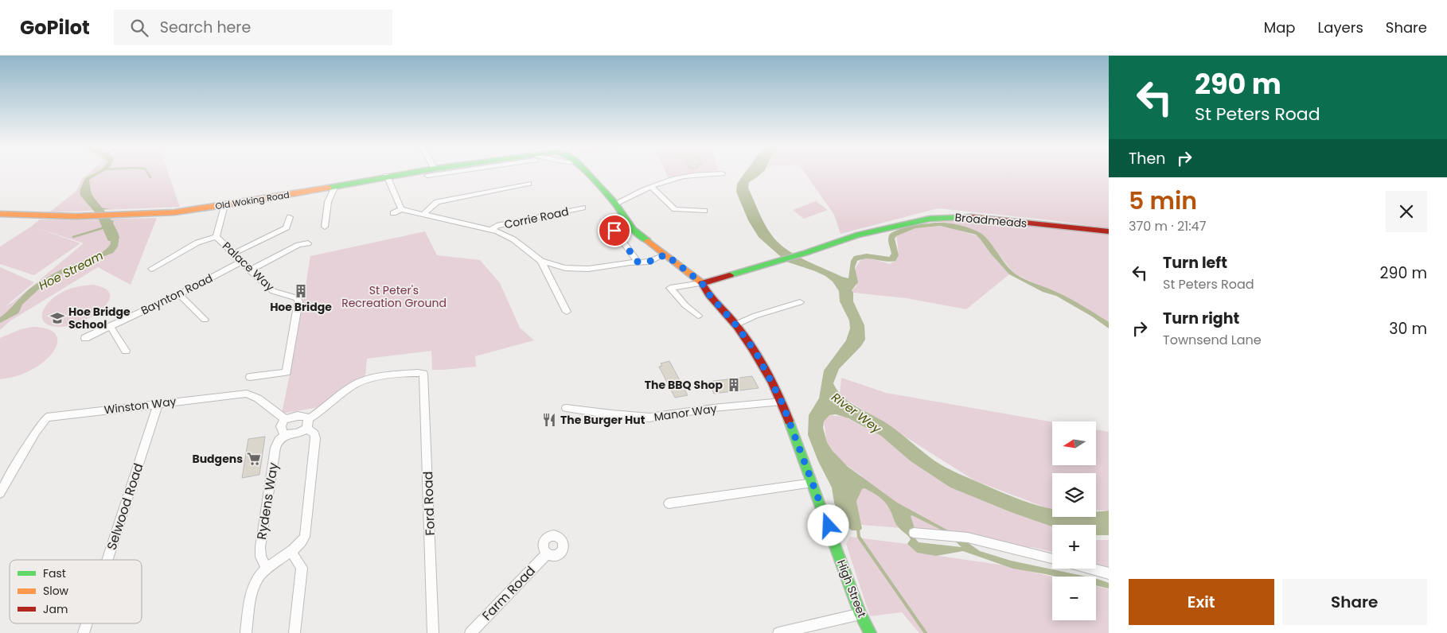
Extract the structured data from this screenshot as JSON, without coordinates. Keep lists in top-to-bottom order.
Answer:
{
  "streets": {
    "main road": ["Old Woking Road", "Broadmeads", "High Street"],
    "street": [
      "Corrie Road",
      "Palace Way",
      "Baynton Road",
      "Winston Way",
      "Manor Way",
      "Rydens Way",
      "Ford Road",
      "Selwood Road",
      "Farm Road"
    ]
  },
  "crossings": [
    ["Old Woking Road", "Palace Way"],
    ["Broadmeads", "High Street"],
    ["Palace Way", "Baynton Road"],
    ["Winston Way", "Selwood Road"],
    ["Manor Way", "High Street"]
  ],
  "water": ["Hoe Stream", "River Wey"],
  "parks": ["St Peter's Recreation Ground"],
  "places": {
    "building": ["Hoe Bridge", "The BBQ Shop"],
    "school or university": ["Hoe Bridge School"],
    "restaurant": ["The Burger Hut"],
    "supermarket": ["Budgens"]
  },
  "legend": ["Fast", "Slow", "Jam"],
  "north": "left",
  "page": {
    "header": "GoPilot",
    "search": "Search here",
    "nav": ["Map", "Layers", "Share"],
    "turn": ["290 m", "St Peters Road"],
    "then": "Then",
    "heading": ["5 min", "370 m · 21:47"],
    "list": [
      {
        "name": "Turn left",
        "note": "St Peters Road",
        "value": "290 m"
      },
      {
        "name": "Turn right",
        "note": "Townsend Lane",
        "value": "30 m"
      }
    ],
    "map_buttons": ["+", "−"],
    "buttons": ["Exit", "Share"]
  }
}
